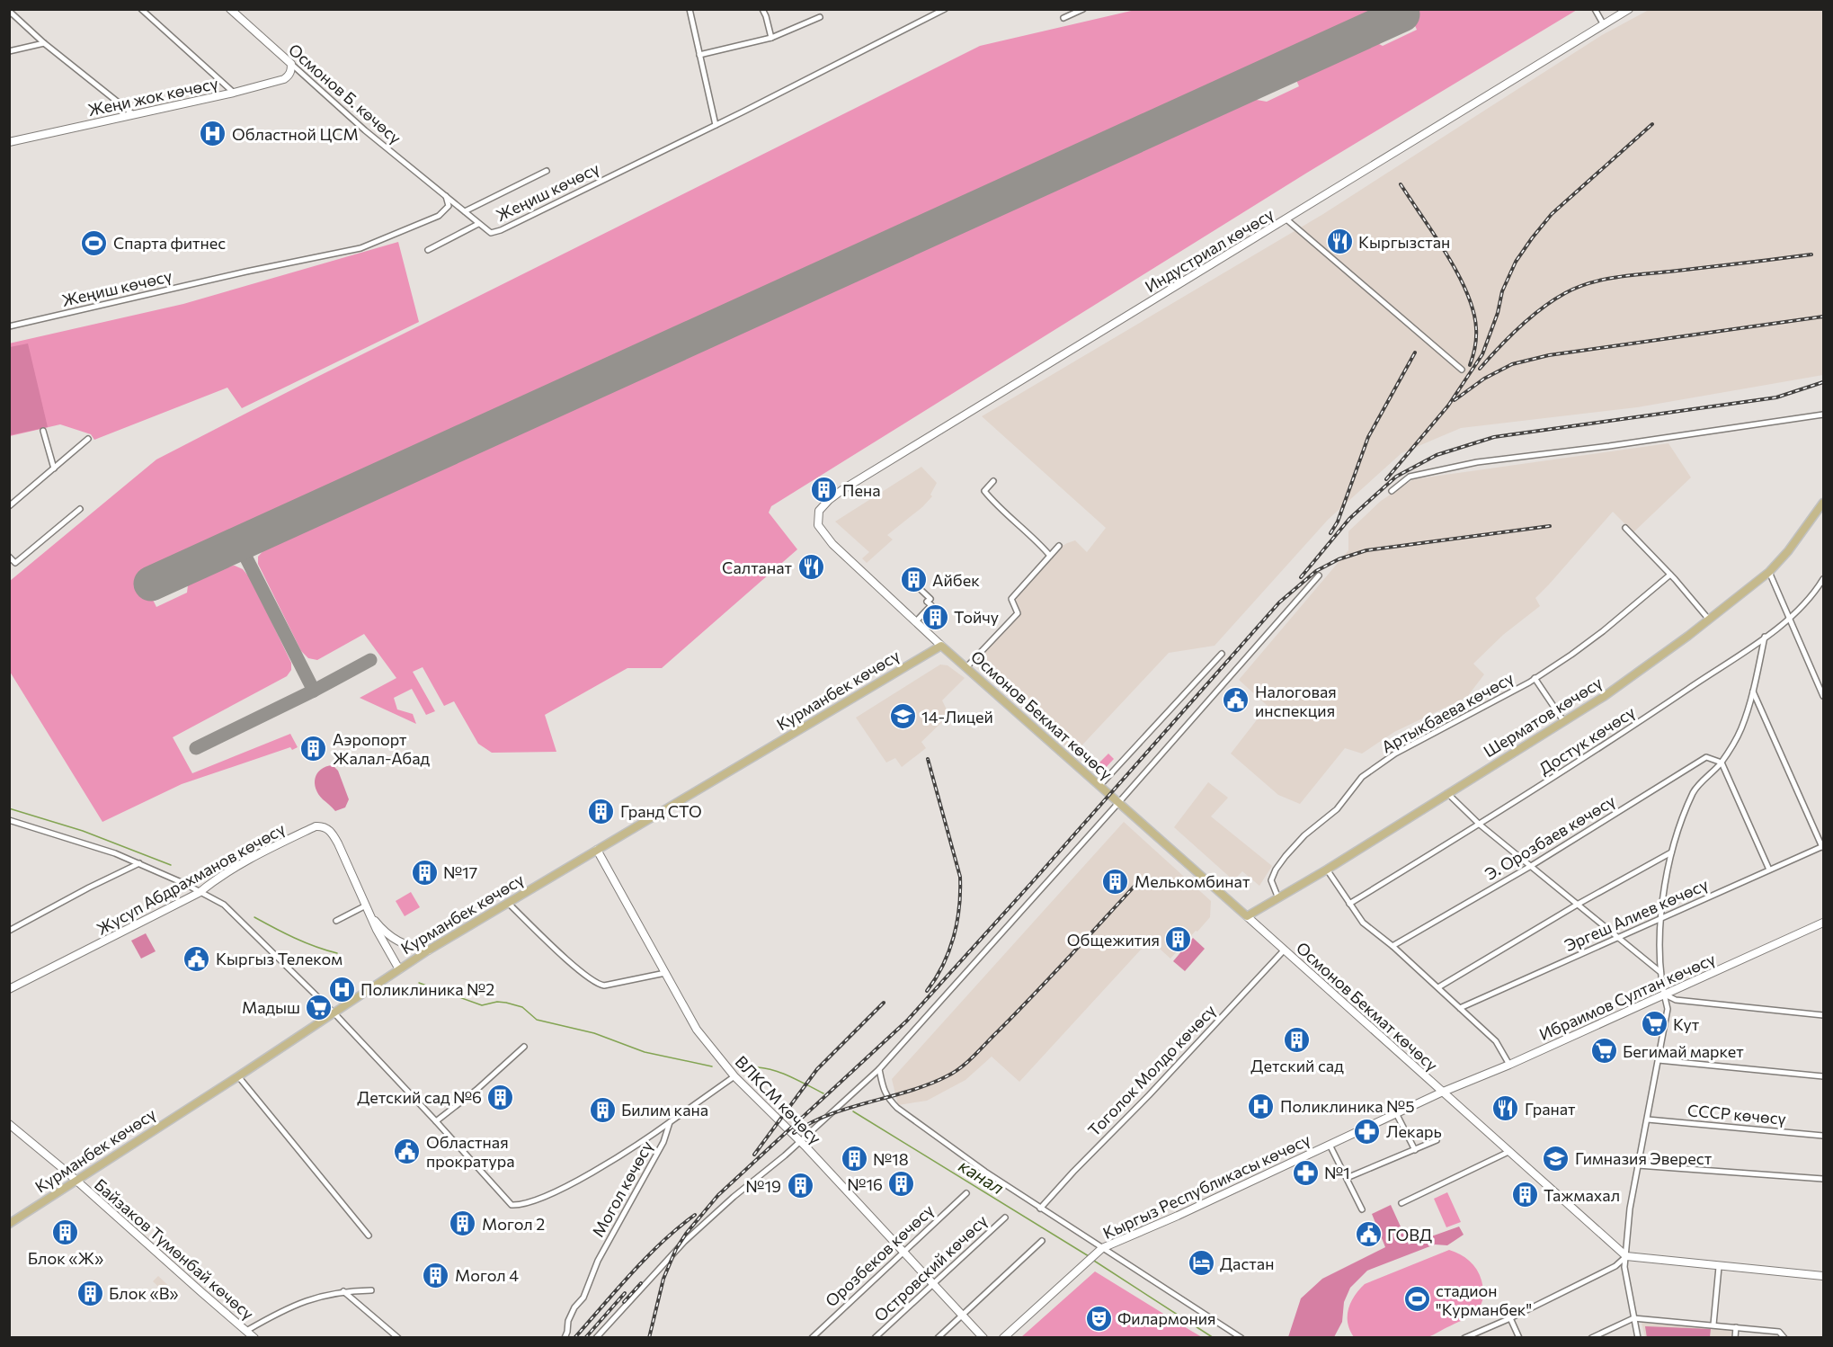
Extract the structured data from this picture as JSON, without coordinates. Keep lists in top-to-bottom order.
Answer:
{
  "streets": {
    "main road": [
      "Осмонов Б. көчөсү",
      "Жеңи жок көчөсү",
      "Индустриал көчөсү",
      "Курманбек көчөсү",
      "Осмонов Бекмат көчөсү",
      "Шерматов көчөсү",
      "Жусуп Абдрахманов көчөсү",
      "Ибраимов Султан көчөсү",
      "ВЛКСМ көчөсү",
      "Кыргыз Республикасы көчөсү",
      "Байзаков Түмөнбай көчөсү"
    ],
    "street": [
      "Жеңиш көчөсү",
      "Артыкбаева көчөсү",
      "Достук көчөсү",
      "Э. Орозбаев көчөсү",
      "Эргеш Алиев көчөсү",
      "Тоголок Молдо көчөсү",
      "СССР көчөсү",
      "Могол көчөсү",
      "Орозбеков көчөсү",
      "Островский көчөсү"
    ]
  },
  "crossings": [
    ["Осмонов Б. көчөсү", "Жеңи жок көчөсү"],
    ["Осмонов Б. көчөсү", "Жеңиш көчөсү"],
    ["Курманбек көчөсү", "Осмонов Бекмат көчөсү"],
    ["Курманбек көчөсү", "ВЛКСМ көчөсү"],
    ["Курманбек көчөсү", "Байзаков Түмөнбай көчөсү"],
    ["Артыкбаева көчөсү", "Шерматов көчөсү"],
    ["Осмонов Бекмат көчөсү", "Шерматов көчөсү"],
    ["Осмонов Бекмат көчөсү", "Ибраимов Султан көчөсү"],
    ["Осмонов Бекмат көчөсү", "Тоголок Молдо көчөсү"],
    ["Осмонов Бекмат көчөсү", "Кыргыз Республикасы көчөсү"],
    ["Ибраимов Султан көчөсү", "Кыргыз Республикасы көчөсү"],
    ["ВЛКСМ көчөсү", "Орозбеков көчөсү"],
    ["ВЛКСМ көчөсү", "Островский көчөсү"]
  ],
  "water": ["канал"],
  "places": {
    "hospital": ["Областной ЦСМ", "Поликлиника №2", "Поликлиника №5"],
    "restaurant": ["Кыргызстан", "Салтанат", "Гранат"],
    "sports": ["Спарта фитнес", "стадион \"Курманбек\""],
    "building": [
      "Пена",
      "Айбек",
      "Тойчу",
      "Аэропорт Жалал-Абад",
      "Гранд СТО",
      "№17",
      "Мелькомбинат",
      "Общежития",
      "Детский сад",
      "Детский сад №6",
      "Билим кана",
      "№18",
      "№16",
      "№19",
      "Тажмахал",
      "Могол 2",
      "Блок «Ж»",
      "Могол 4",
      "Блок «В»"
    ],
    "public building": [
      "Налоговая инспекция",
      "Кыргыз Телеком",
      "Областная прократура",
      "ГОВД"
    ],
    "school or university": ["14-Лицей", "Гимназия Эверест"],
    "supermarket": ["Мадыш", "Кут", "Бегимай маркет"],
    "pharmacy": ["Лекарь", "№1"],
    "hotel": ["Дастан"],
    "theatre": ["Филармония"]
  }
}
